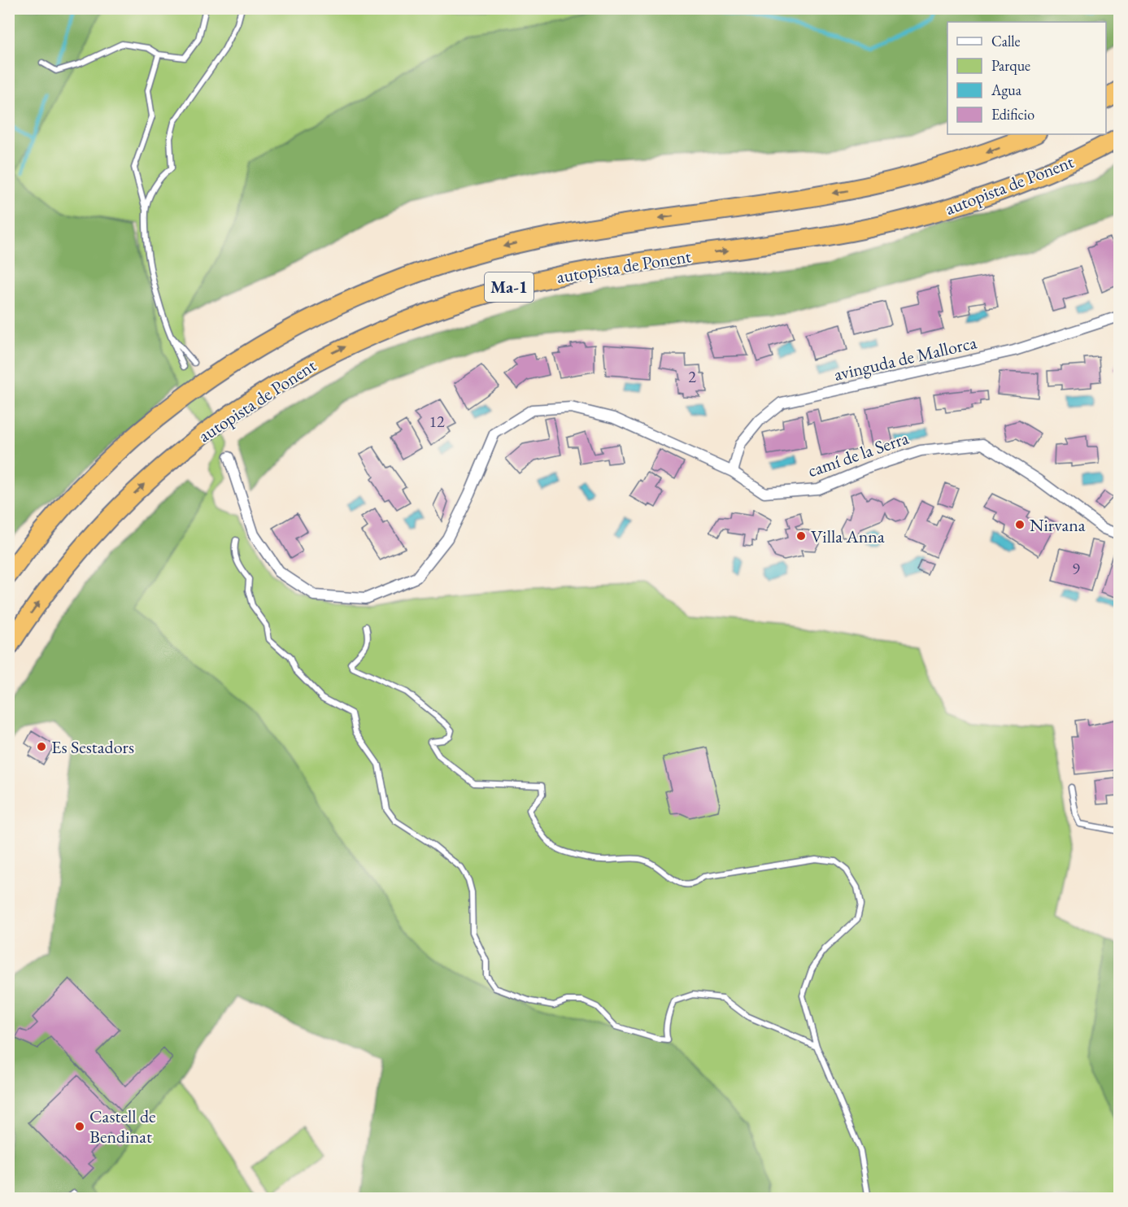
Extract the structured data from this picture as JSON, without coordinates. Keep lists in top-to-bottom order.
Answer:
{
  "streets": {
    "highway": ["autopista de Ponent", "Ma-1"],
    "street": ["avinguda de Mallorca", "camí de la Serra"]
  },
  "crossings": [
    ["avinguda de Mallorca", "camí de la Serra"]
  ],
  "places": [
    "Nirvana",
    "Villa Anna",
    "Es Sestadors",
    "Castell de Bendinat"
  ],
  "house_numbers": ["2", "12", "9"],
  "legend": [
    "Calle",
    "Parque",
    "Agua",
    "Edificio"
  ]
}
